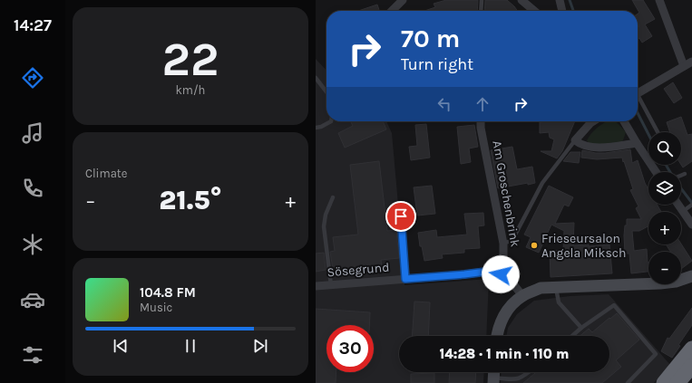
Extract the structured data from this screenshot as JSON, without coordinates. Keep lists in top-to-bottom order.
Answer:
{
  "streets": {
    "street": ["Am Groschenbrink", "Sösegrund"]
  },
  "crossings": [
    ["Am Groschenbrink", "Sösegrund"]
  ],
  "places": ["Frieseursalon Angela Miksch"],
  "page": {
    "tabs": "14:27",
    "tile": [
      ["22", "km/h"],
      "Climate"
    ],
    "turn": ["70 m", "Turn right"],
    "map_buttons": ["+", "−"],
    "heat": ["−", "21.5°", "+"],
    "song": ["104.8 FM", "Music"],
    "limit": "30",
    "trip": "14:28 · 1 min · 110 m"
  }
}
